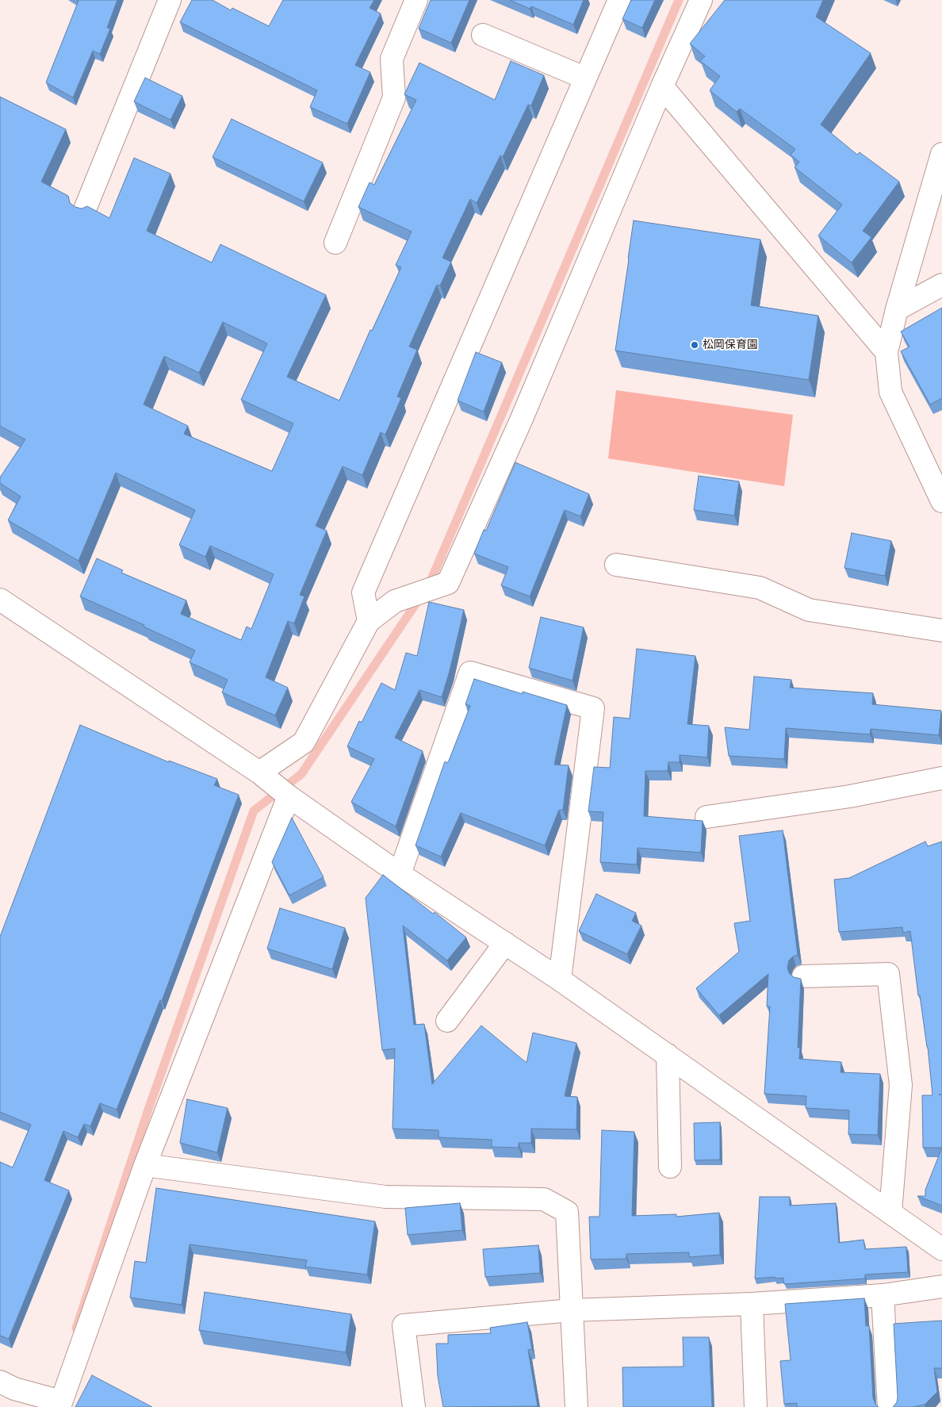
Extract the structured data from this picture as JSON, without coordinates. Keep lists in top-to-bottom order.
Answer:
{
  "places": ["松岡保育園"]
}
